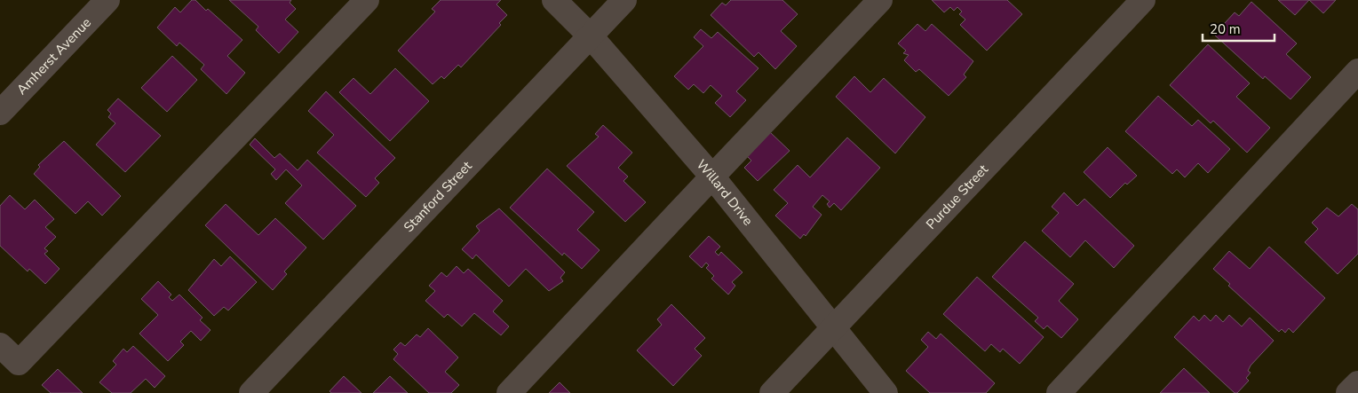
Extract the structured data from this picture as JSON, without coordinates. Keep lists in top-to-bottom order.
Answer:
{
  "streets": {
    "street": [
      "Amherst Avenue",
      "Willard Drive",
      "Stanford Street",
      "Purdue Street"
    ]
  },
  "crossings": [
    ["Willard Drive", "Stanford Street"],
    ["Willard Drive", "Purdue Street"]
  ],
  "scale_bar": "20 m"
}
